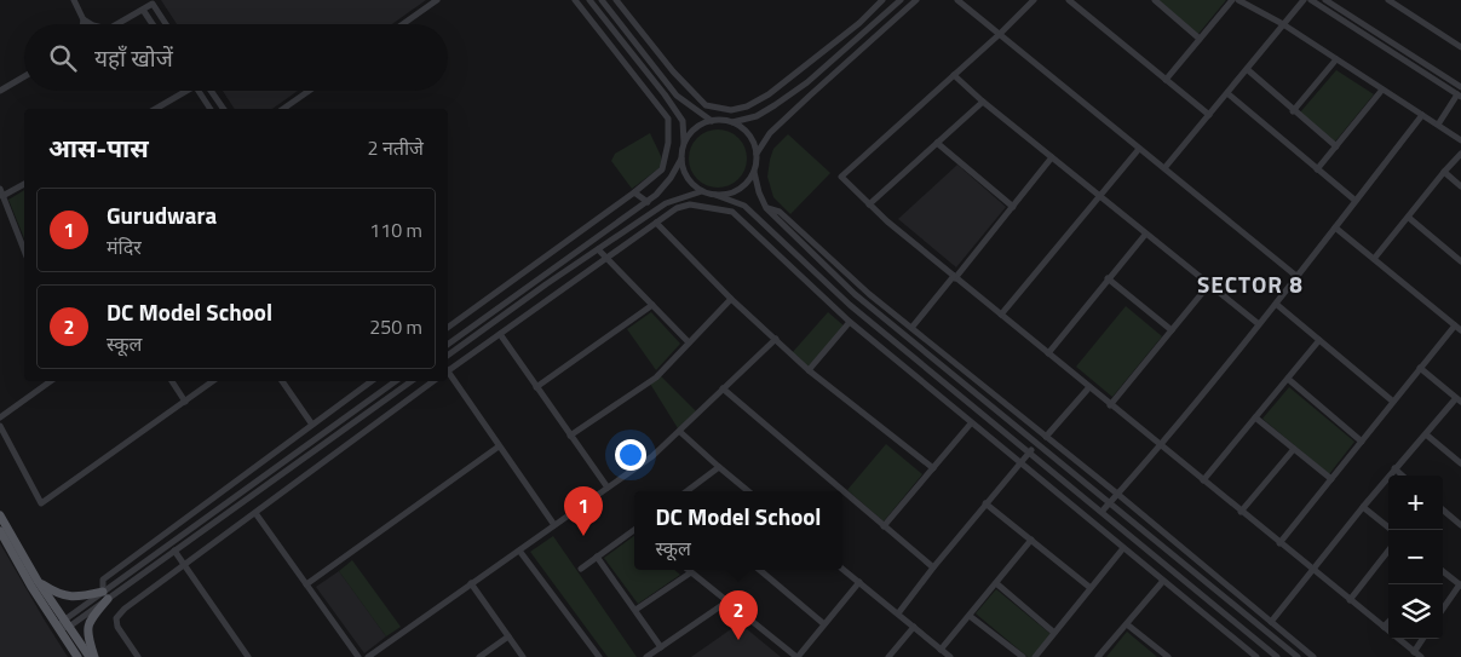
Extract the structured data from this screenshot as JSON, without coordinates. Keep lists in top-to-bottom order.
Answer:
{
  "districts": ["SECTOR 8"],
  "page": {
    "search": "यहाँ खोजें",
    "heading": ["आस-पास", "2 नतीजे"],
    "list": [
      {
        "mark": "1",
        "name": "Gurudwara",
        "note": "मंदिर",
        "value": "110 m"
      },
      {
        "mark": "2",
        "name": "DC Model School",
        "note": "स्कूल",
        "value": "250 m"
      }
    ],
    "map_buttons": ["+", "−"],
    "pins": ["1", "2"],
    "popup": ["DC Model School", "स्कूल"]
  }
}
